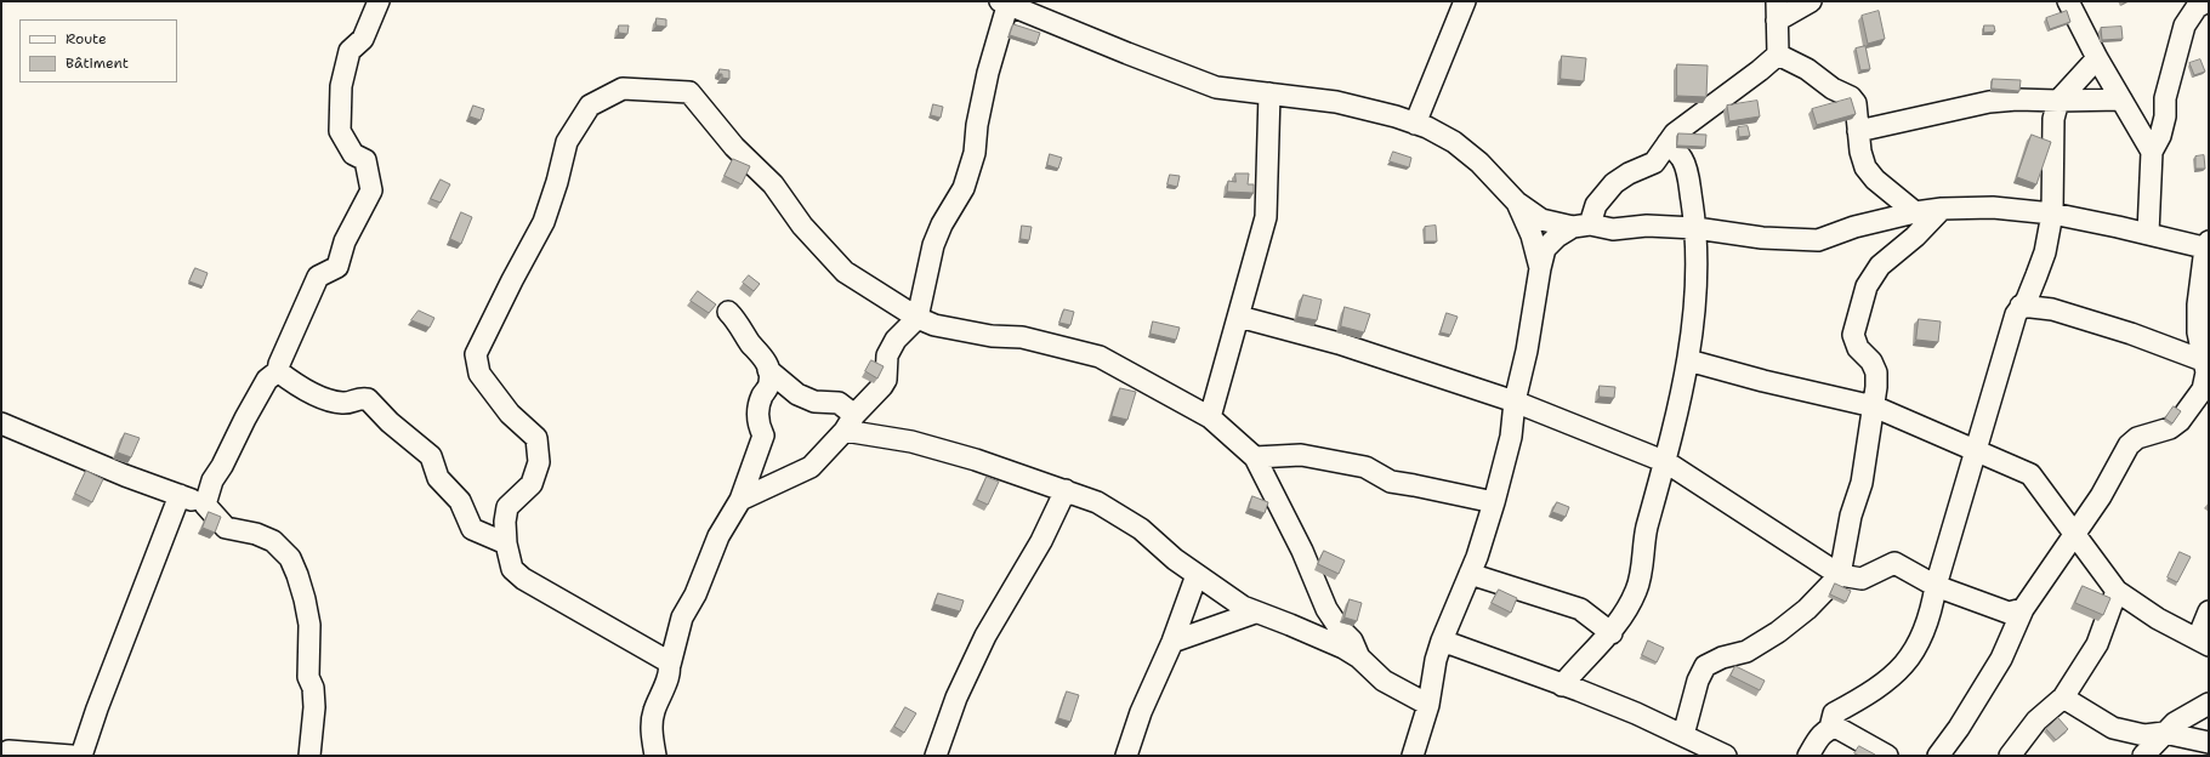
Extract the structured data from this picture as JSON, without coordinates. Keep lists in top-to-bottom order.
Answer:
{
  "legend": ["Route", "Bâtiment"]
}
